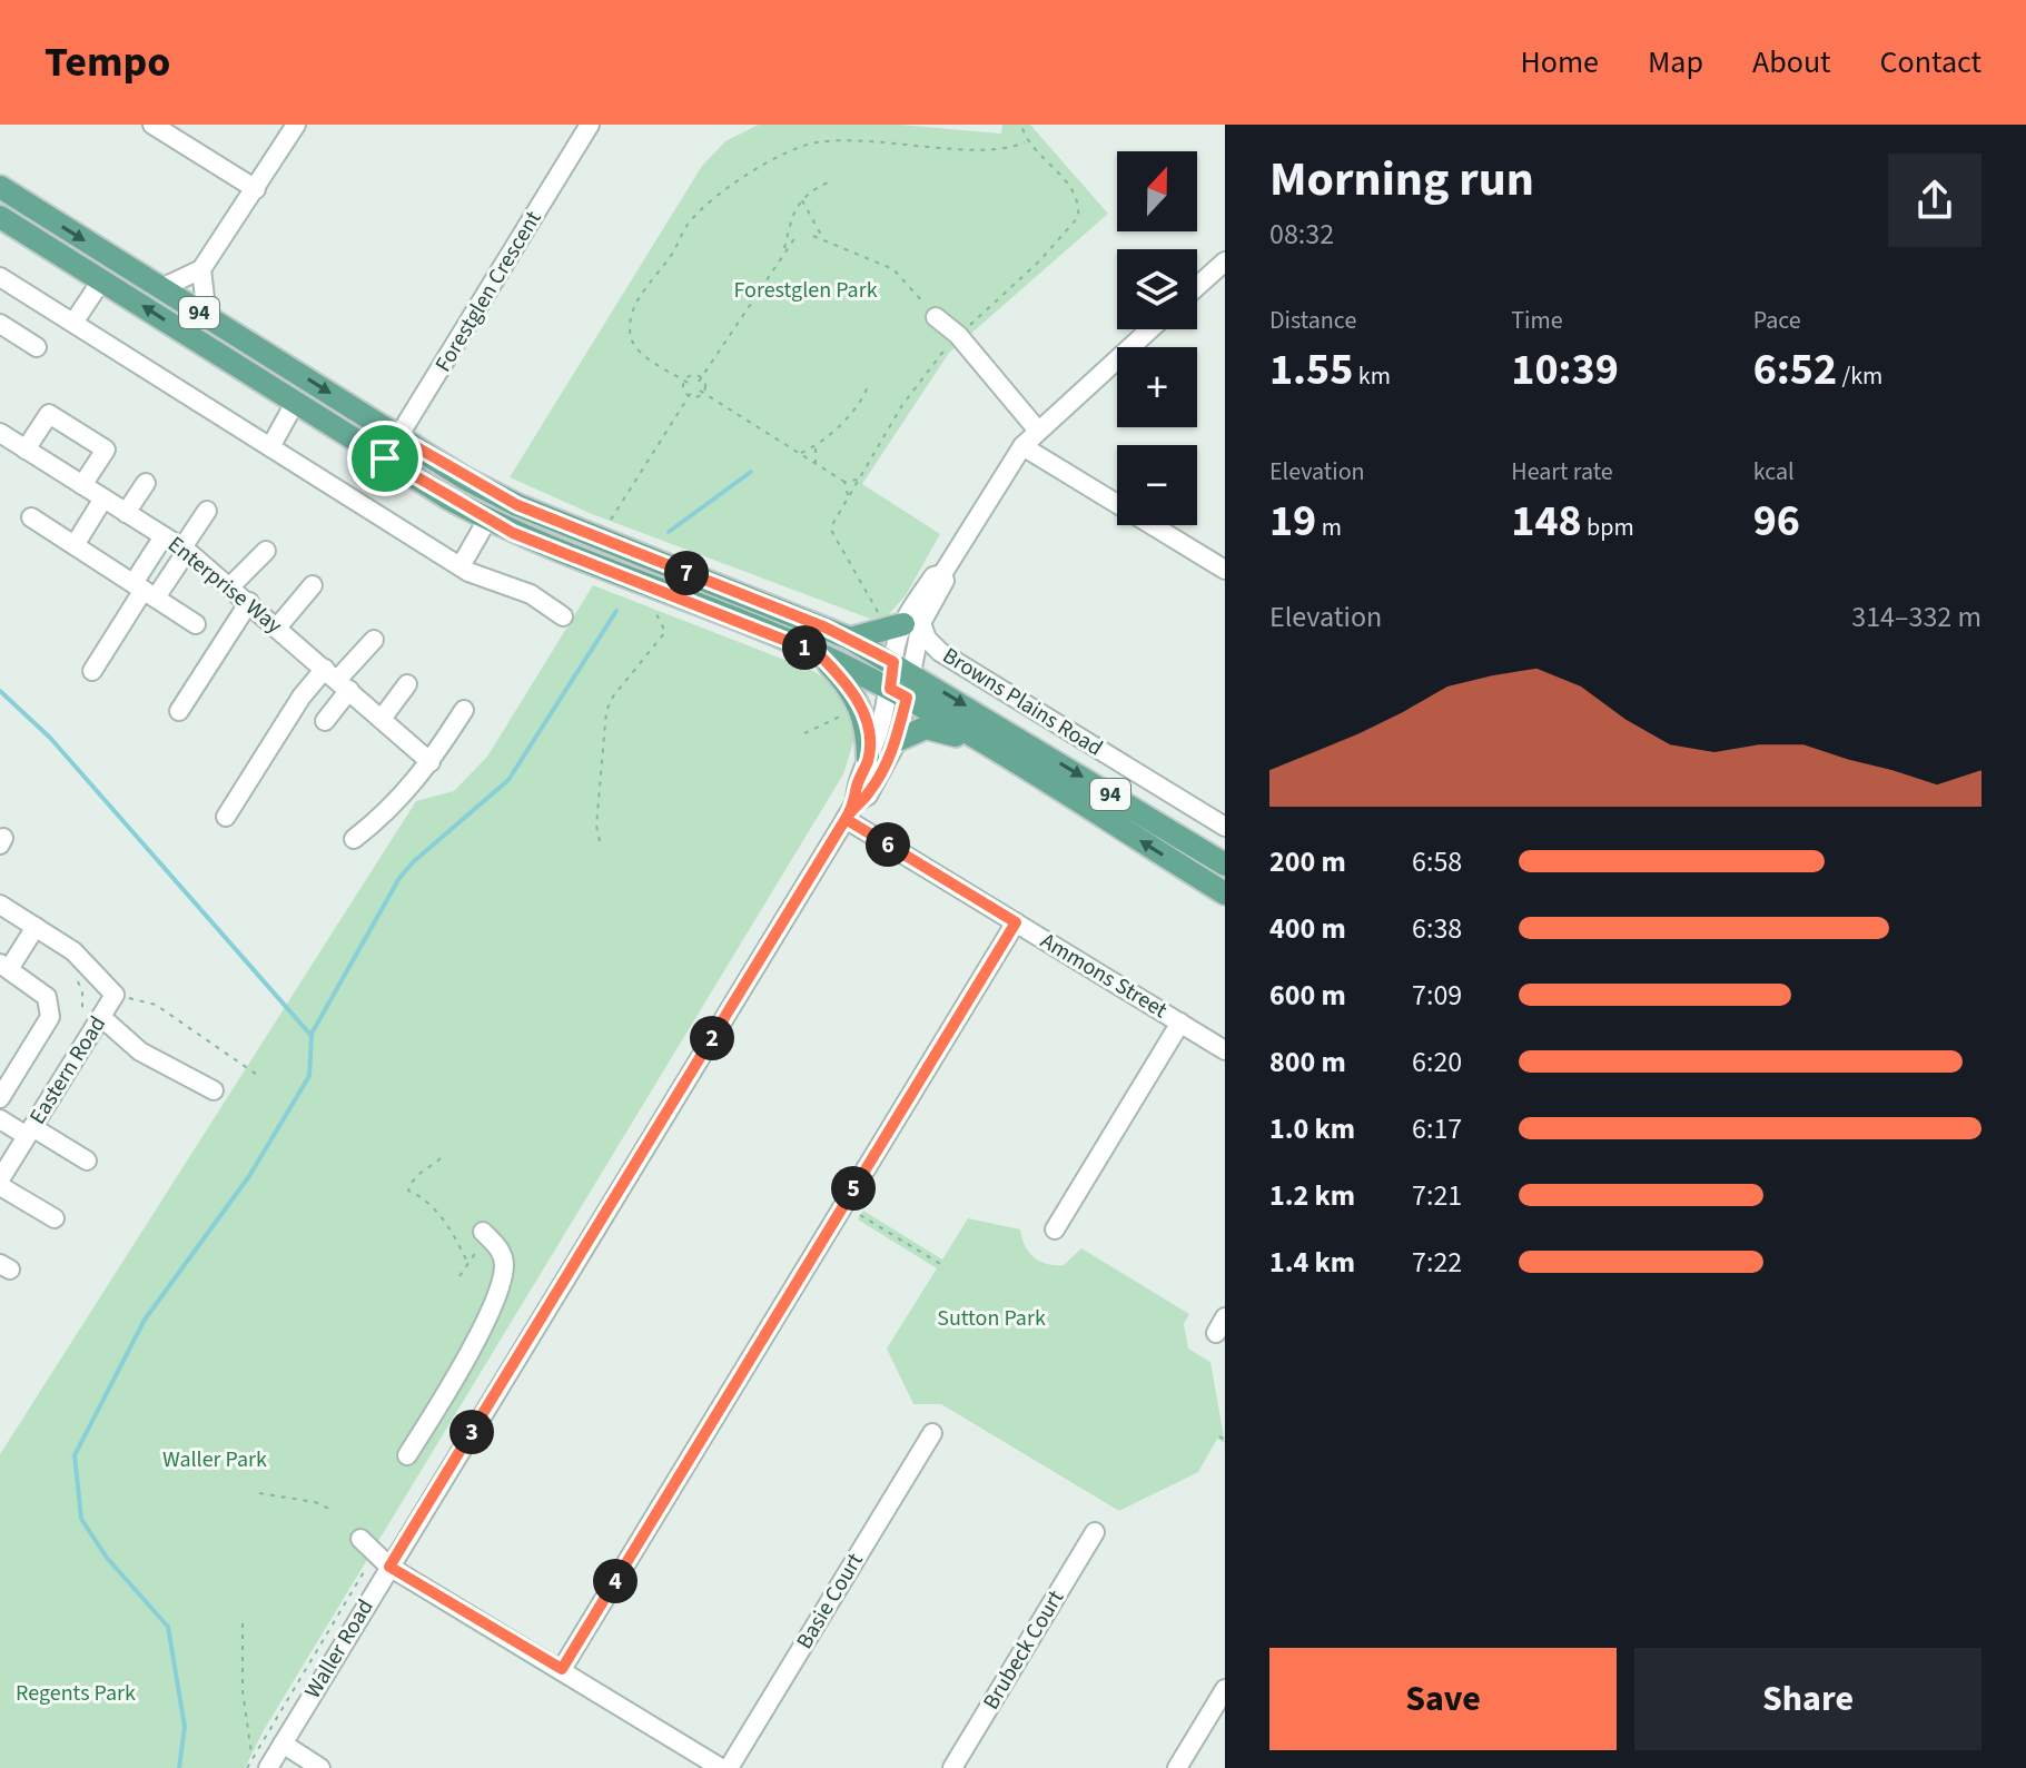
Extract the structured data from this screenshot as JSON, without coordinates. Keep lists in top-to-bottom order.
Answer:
{
  "streets": {
    "main road": ["94", "Browns Plains Road"],
    "street": [
      "Forestglen Crescent",
      "Enterprise Way",
      "Ammons Street",
      "Eastern Road",
      "Basie Court",
      "Waller Road",
      "Brubeck Court"
    ]
  },
  "crossings": [
    ["Forestglen Crescent", "94"],
    ["Forestglen Crescent", "Browns Plains Road"],
    ["94", "Waller Road"],
    ["Browns Plains Road", "Waller Road"],
    ["Ammons Street", "Waller Road"]
  ],
  "parks": [
    "Forestglen Park",
    "Sutton Park",
    "Waller Park",
    "Regents Park"
  ],
  "north": "top",
  "page": {
    "header": "Tempo",
    "nav": [
      "Home",
      "Map",
      "About",
      "Contact"
    ],
    "heading": ["Morning run", "08:32"],
    "map_buttons": ["+", "−"],
    "stats": [
      ["Distance", "1.55 km"],
      ["Time", "10:39"],
      ["Pace", "6:52 /km"],
      ["Elevation", "19 m"],
      ["Heart rate", "148 bpm"],
      ["kcal", "96"]
    ],
    "pins": [
      "7",
      "1",
      "6",
      "2",
      "5",
      "3",
      "4"
    ],
    "chart": ["Elevation", "314–332 m"],
    "list": [
      {
        "name": "200 m",
        "note": "6:58"
      },
      {
        "name": "400 m",
        "note": "6:38"
      },
      {
        "name": "600 m",
        "note": "7:09"
      },
      {
        "name": "800 m",
        "note": "6:20"
      },
      {
        "name": "1.0 km",
        "note": "6:17"
      },
      {
        "name": "1.2 km",
        "note": "7:21"
      },
      {
        "name": "1.4 km",
        "note": "7:22"
      }
    ],
    "buttons": ["Save", "Share"]
  }
}
